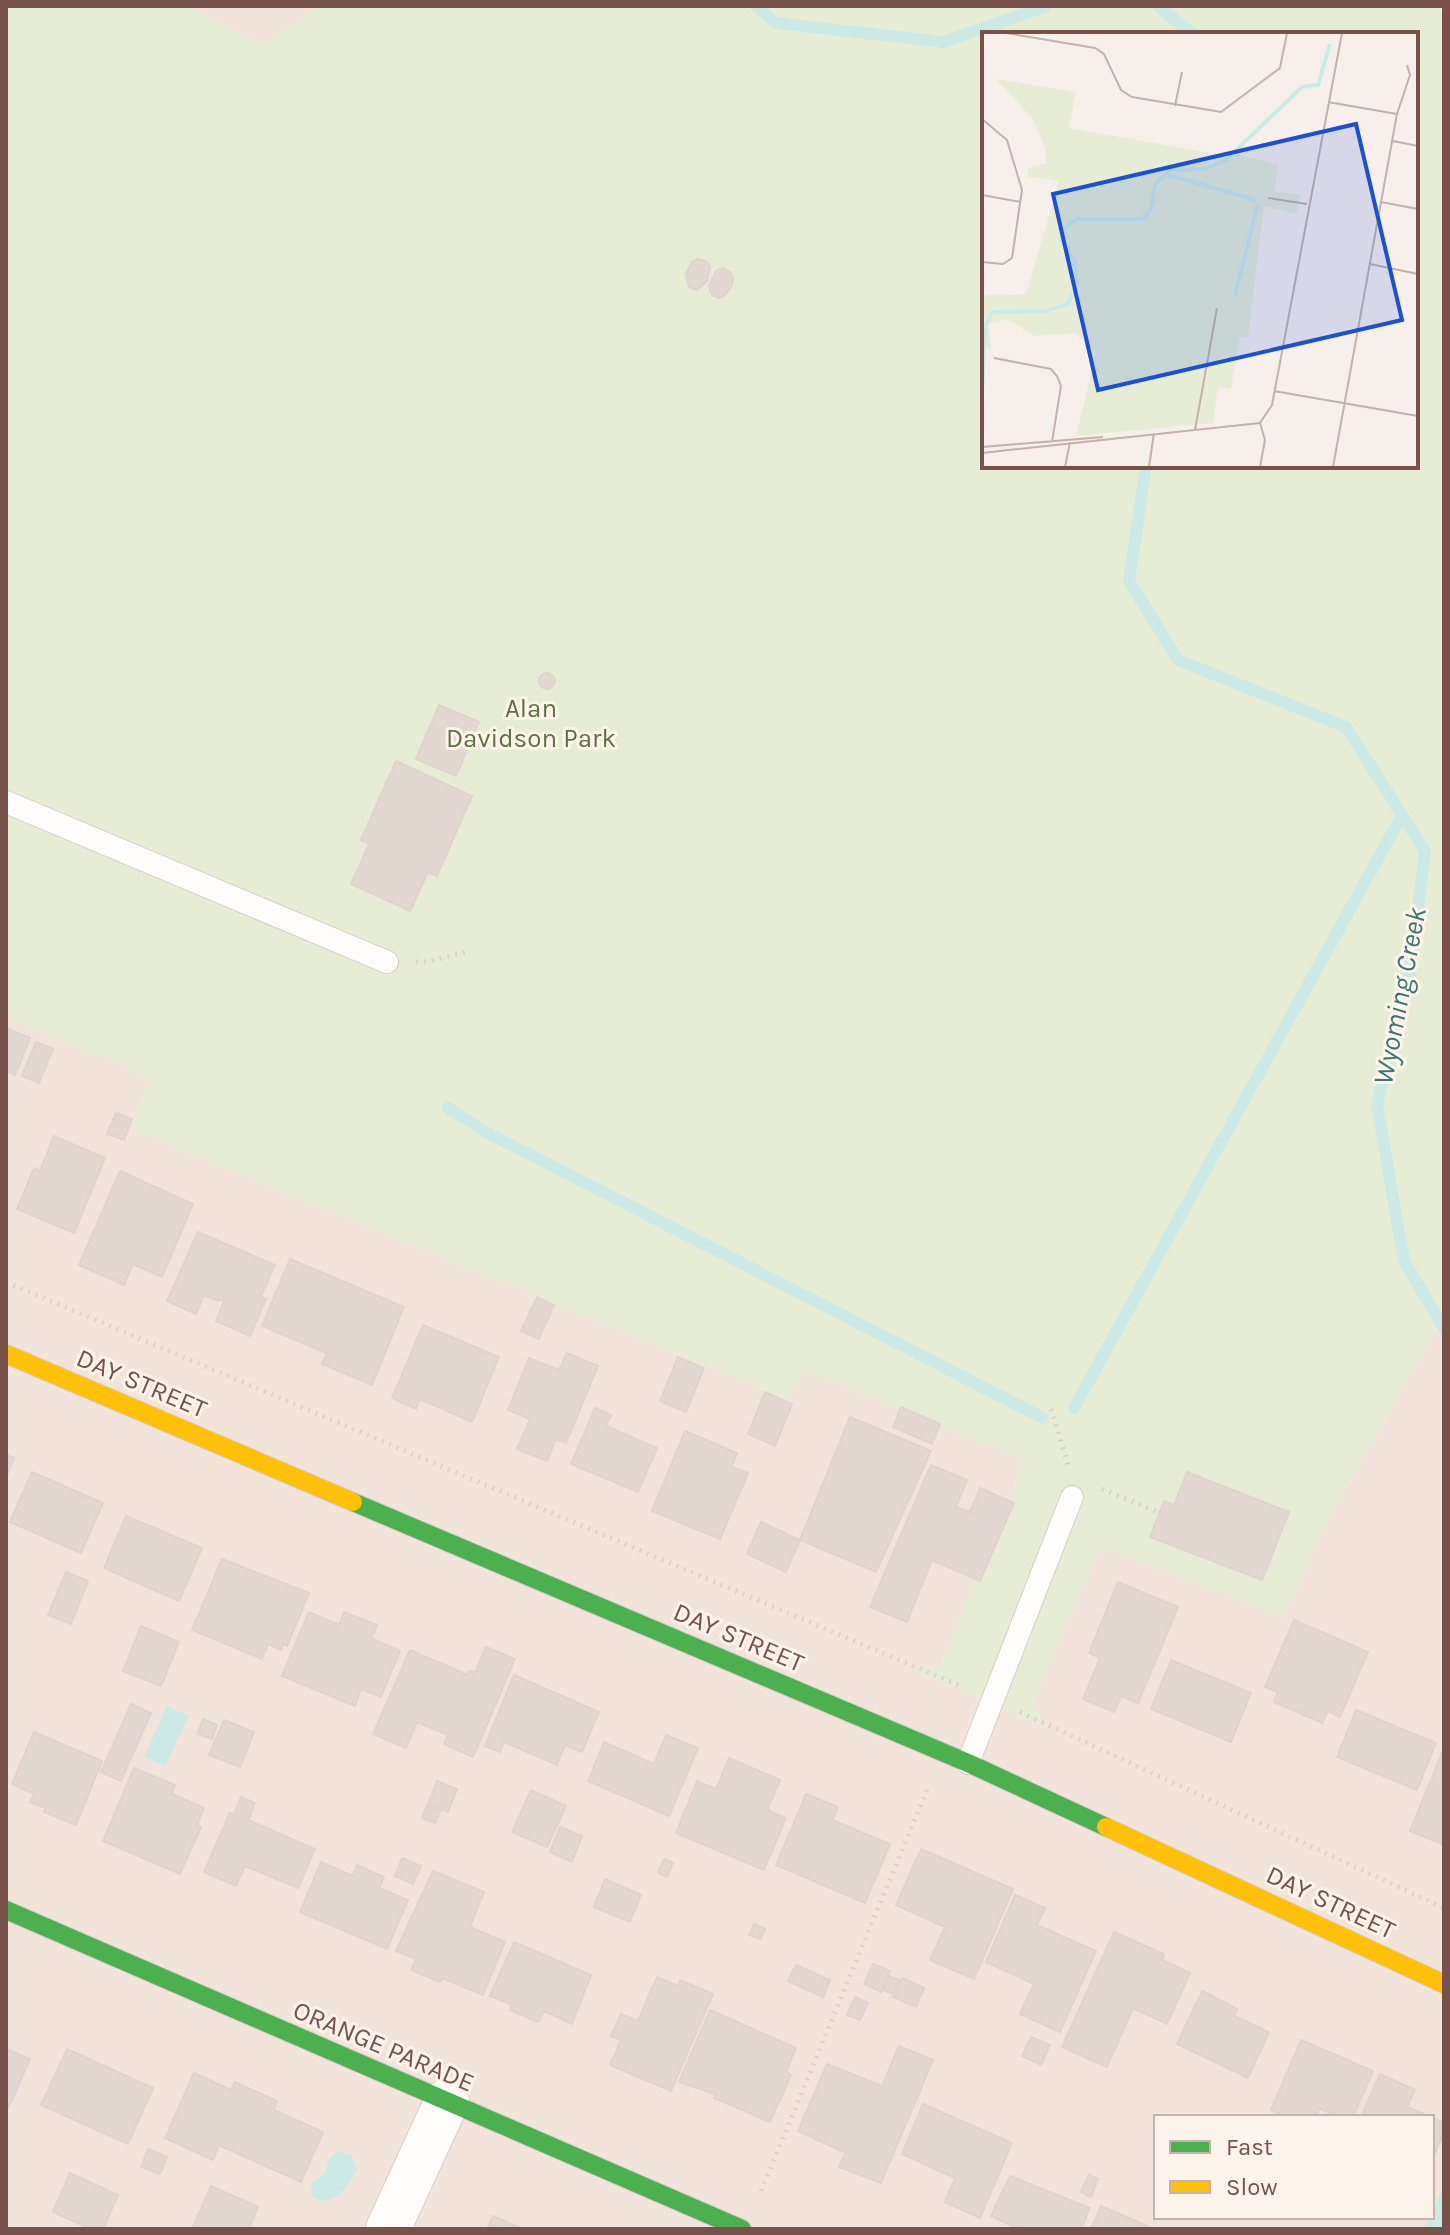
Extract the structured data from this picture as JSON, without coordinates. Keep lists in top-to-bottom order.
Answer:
{
  "streets": {
    "street": ["DAY STREET", "ORANGE PARADE"]
  },
  "water": ["Wyoming Creek"],
  "parks": ["Alan Davidson Park"],
  "legend": ["Fast", "Slow"]
}
